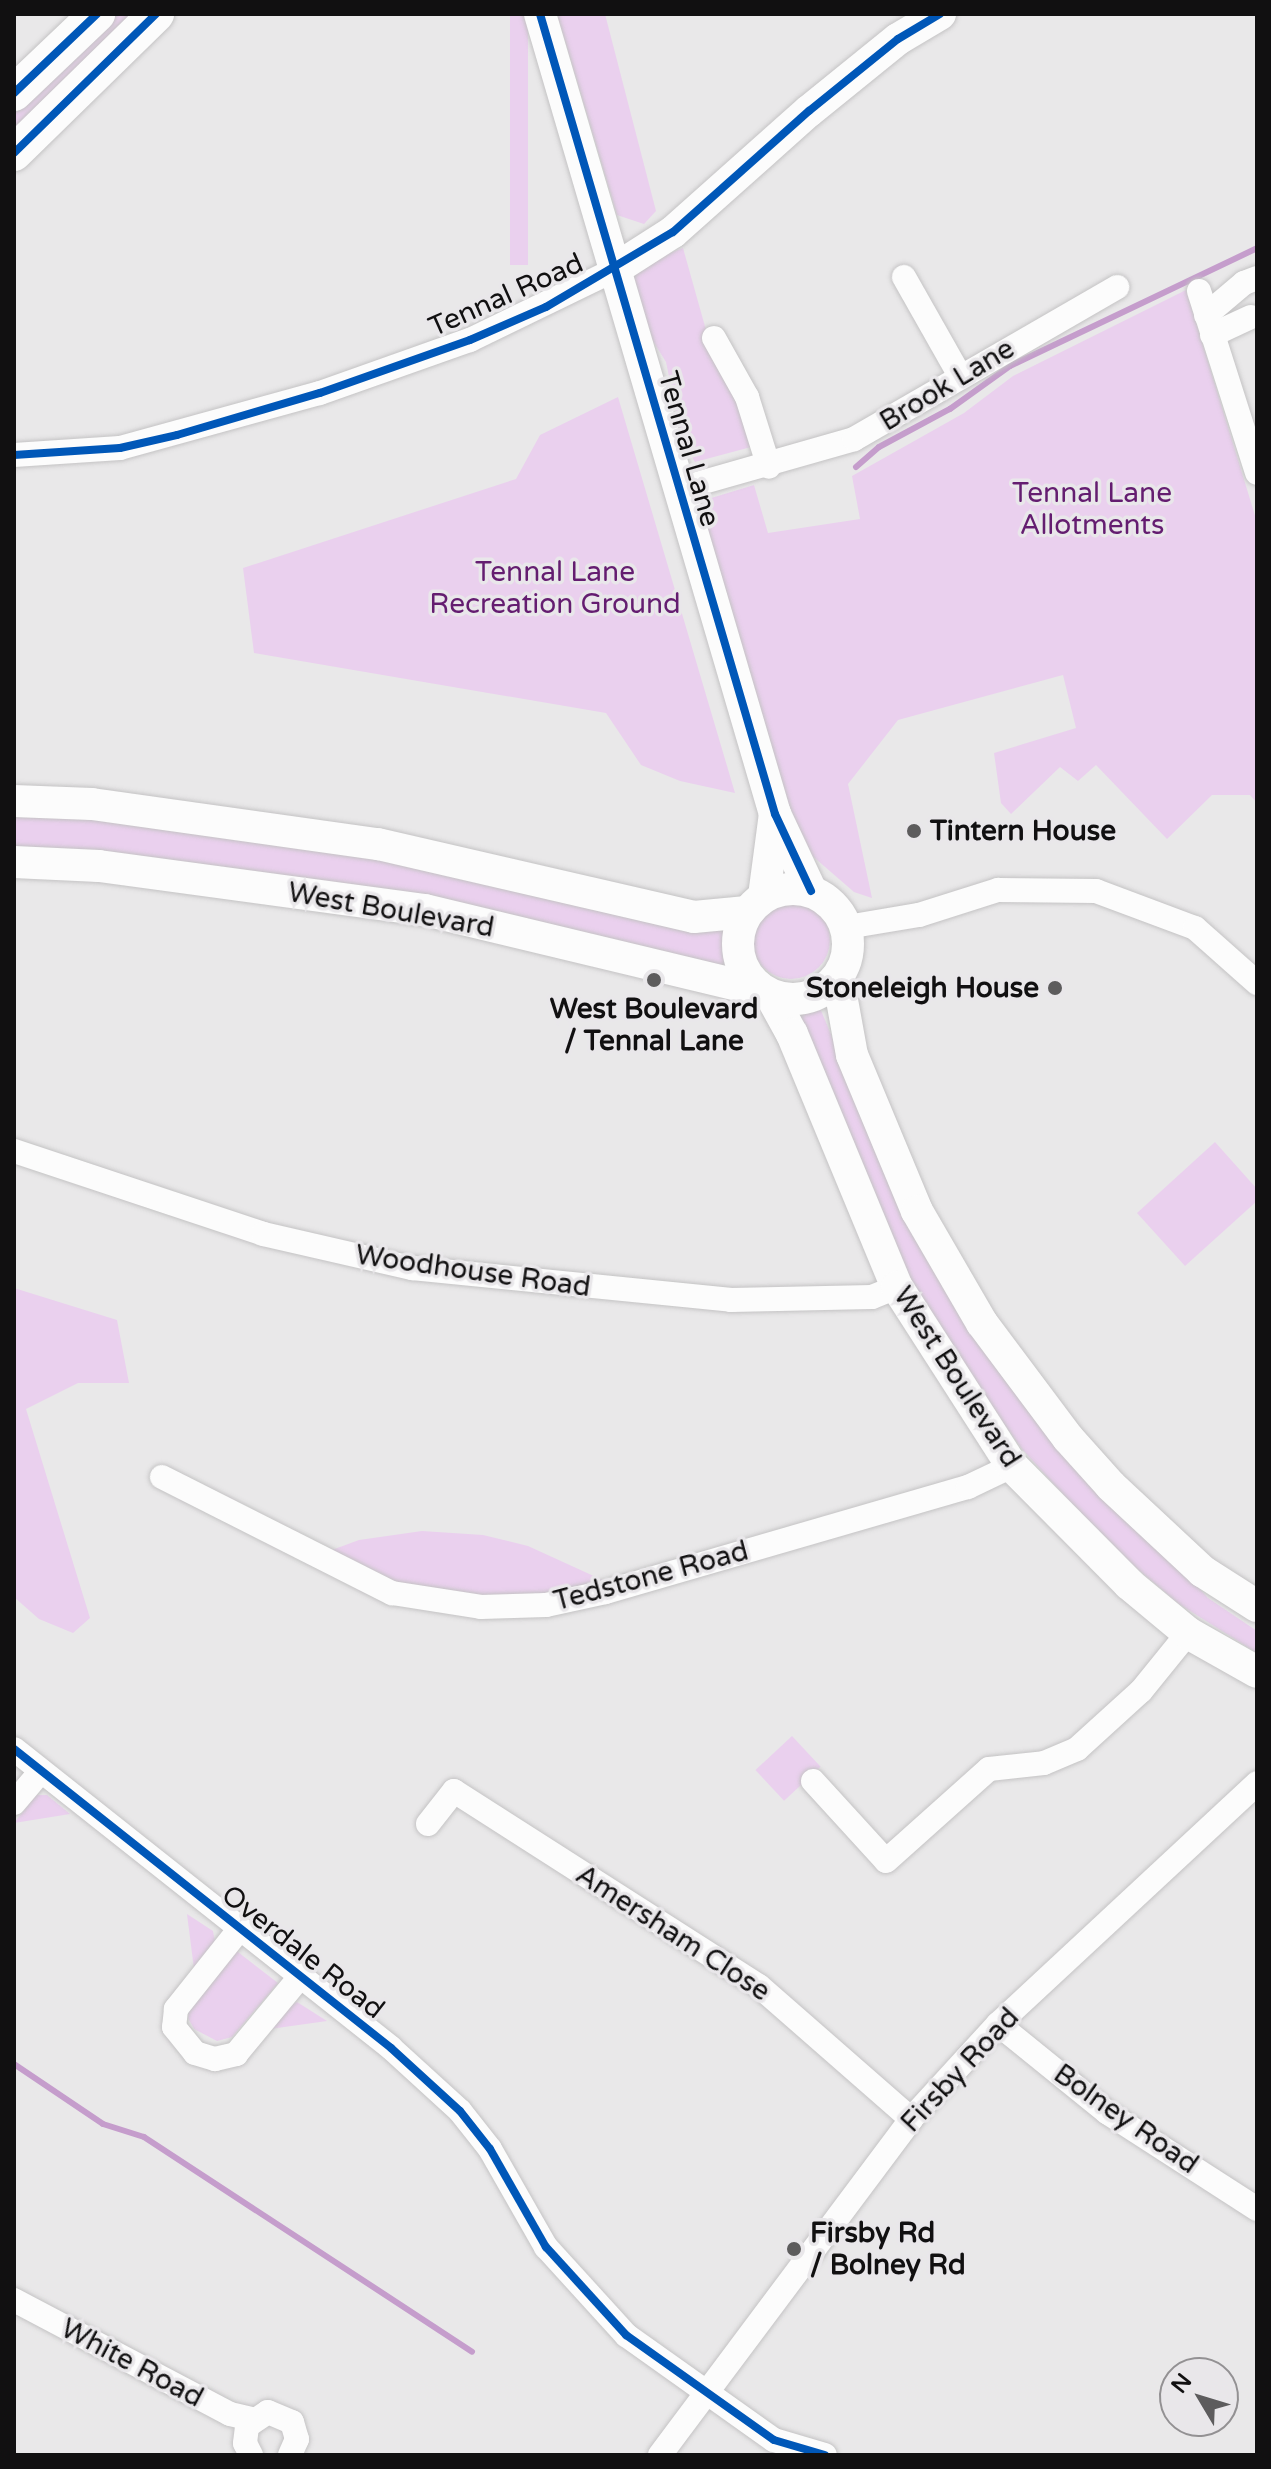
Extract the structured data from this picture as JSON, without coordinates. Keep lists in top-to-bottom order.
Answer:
{
  "streets": {
    "main road": ["Tennal Road", "Tennal Lane", "West Boulevard"],
    "street": [
      "Brook Lane",
      "Woodhouse Road",
      "Tedstone Road",
      "Amersham Close",
      "Overdale Road",
      "Firsby Road",
      "Bolney Road",
      "White Road"
    ]
  },
  "crossings": [
    ["Tennal Road", "Tennal Lane"],
    ["Brook Lane", "Tennal Lane"],
    ["Tennal Lane", "West Boulevard"],
    ["West Boulevard", "Woodhouse Road"],
    ["West Boulevard", "Tedstone Road"],
    ["Amersham Close", "Firsby Road"],
    ["Overdale Road", "Firsby Road"],
    ["Firsby Road", "Bolney Road"]
  ],
  "parks": ["Tennal Lane Allotments", "Tennal Lane Recreation Ground"],
  "places": [
    "Tintern House",
    "West Boulevard / Tennal Lane",
    "Stoneleigh House",
    "Firsby Rd / Bolney Rd"
  ],
  "north": "top left"
}
